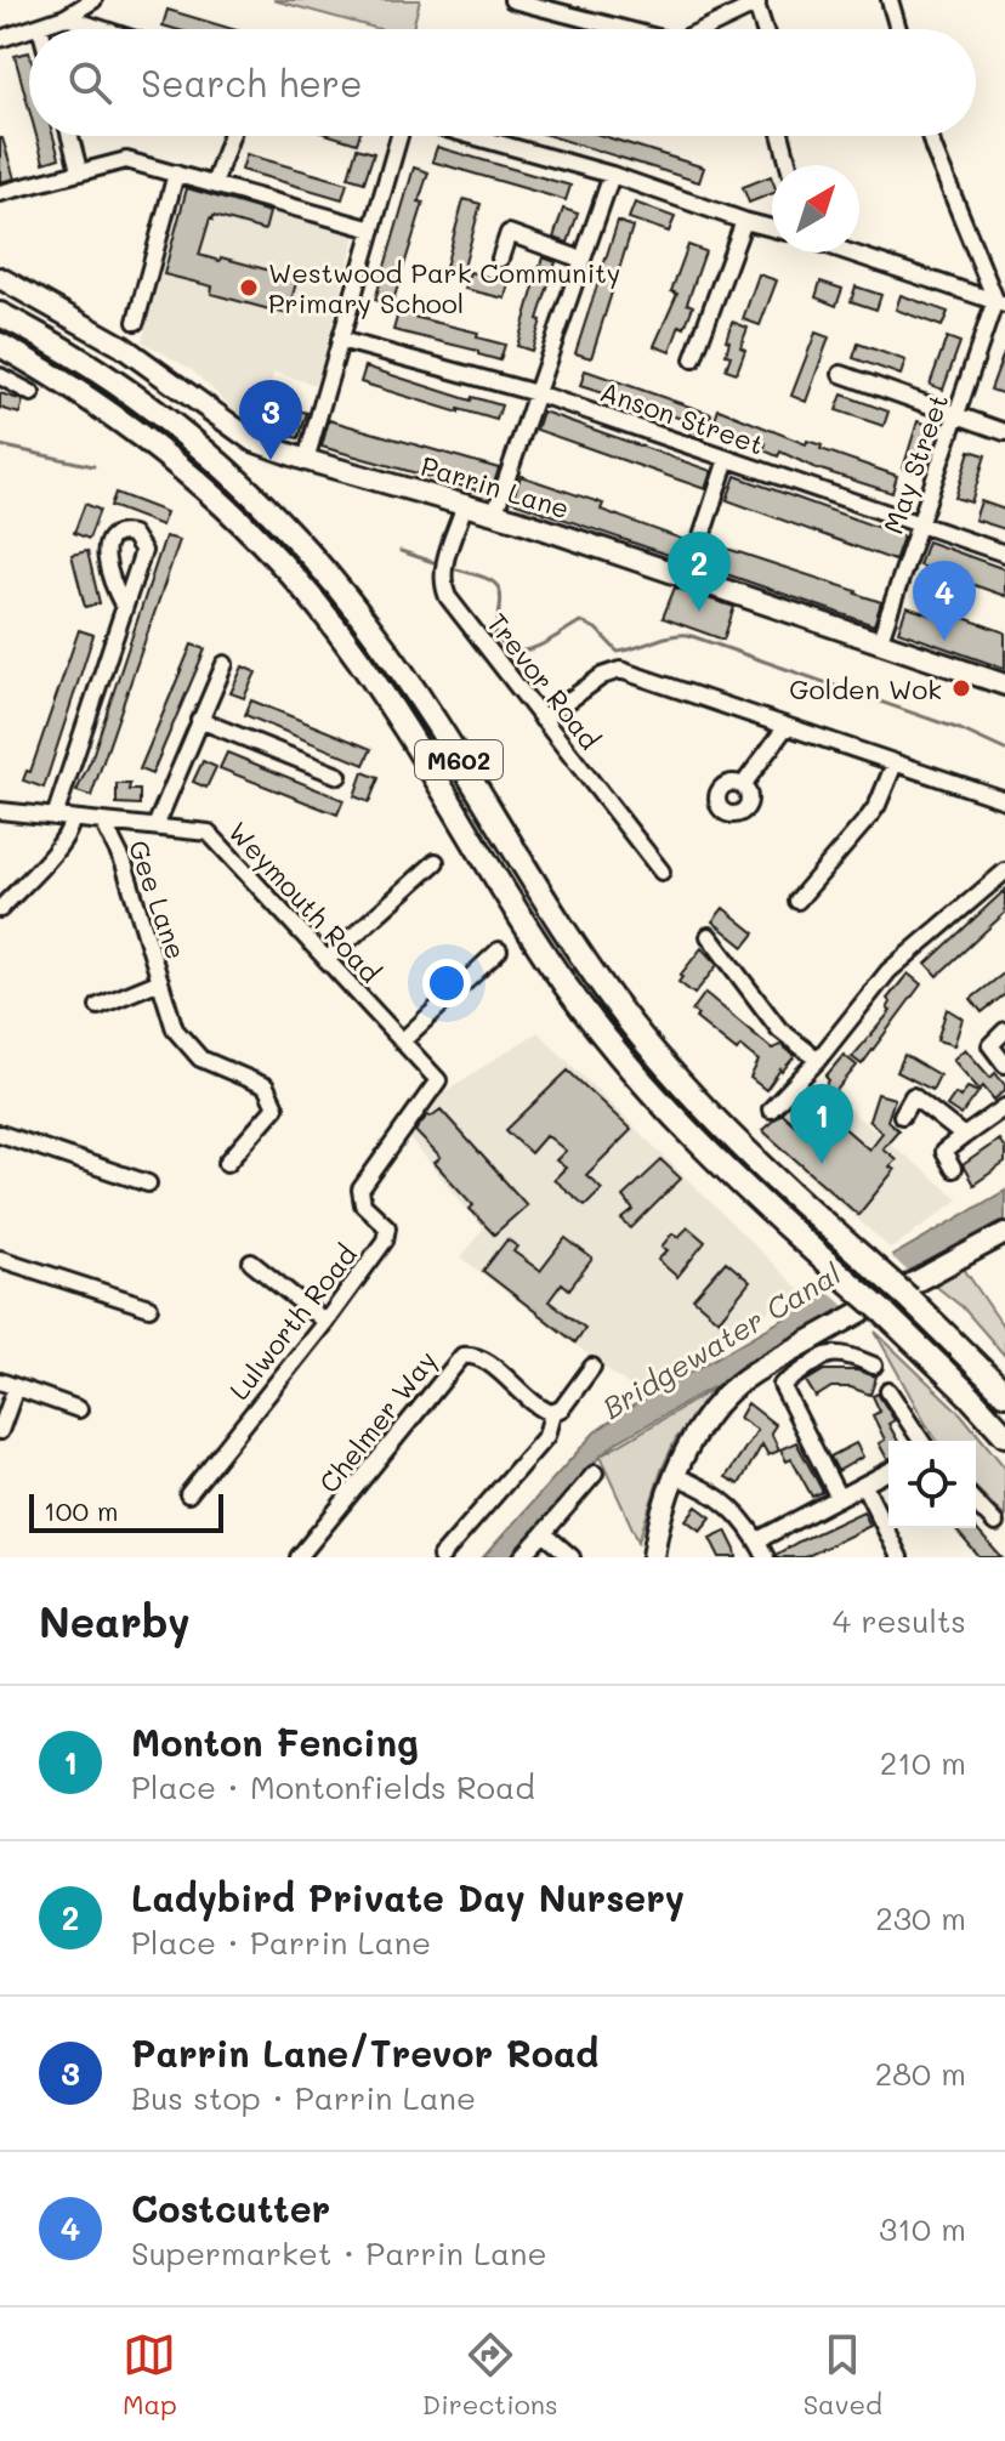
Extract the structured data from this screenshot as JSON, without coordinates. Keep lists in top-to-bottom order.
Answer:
{
  "streets": {
    "highway": ["M602"],
    "main road": ["Parrin Lane"],
    "street": [
      "Anson Street",
      "May Street",
      "Trevor Road",
      "Gee Lane",
      "Weymouth Road",
      "Lulworth Road",
      "Chelmer Way"
    ]
  },
  "crossings": [
    ["Anson Street", "May Street"],
    ["May Street", "Parrin Lane"],
    ["Parrin Lane", "Trevor Road"],
    ["Gee Lane", "Weymouth Road"],
    ["Weymouth Road", "Lulworth Road"]
  ],
  "water": ["Bridgewater Canal"],
  "places": ["Westwood Park Community Primary School", "Golden Wok"],
  "scale_bar": "100 m",
  "north": "top right",
  "page": {
    "search": "Search here",
    "pins": [
      "3",
      "2",
      "4",
      "1"
    ],
    "scale": "100 m",
    "heading": ["Nearby", "4 results"],
    "list": [
      {
        "mark": "1",
        "name": "Monton Fencing",
        "note": "Place · Montonfields Road",
        "value": "210 m"
      },
      {
        "mark": "2",
        "name": "Ladybird Private Day Nursery",
        "note": "Place · Parrin Lane",
        "value": "230 m"
      },
      {
        "mark": "3",
        "name": "Parrin Lane/Trevor Road",
        "note": "Bus stop · Parrin Lane",
        "value": "280 m"
      },
      {
        "mark": "4",
        "name": "Costcutter",
        "note": "Supermarket · Parrin Lane",
        "value": "310 m"
      }
    ],
    "nav": ["Map", "Directions", "Saved"]
  }
}
